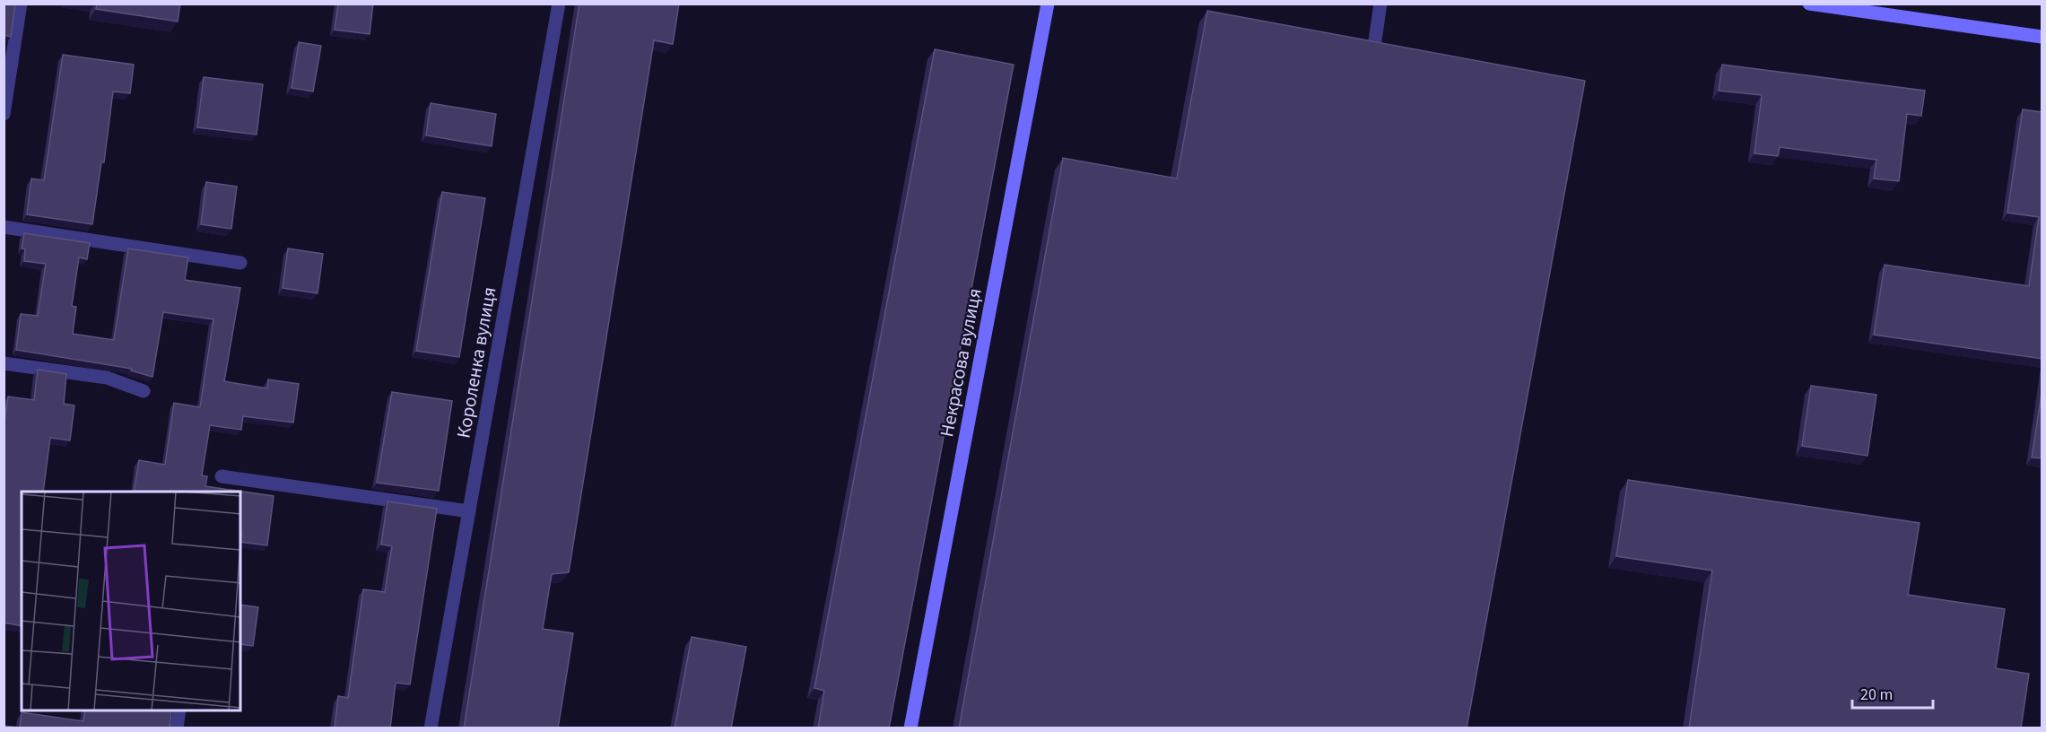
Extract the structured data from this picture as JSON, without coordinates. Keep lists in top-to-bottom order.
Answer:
{
  "streets": {
    "street": ["Короленка вулиця", "Некрасова вулиця"]
  },
  "scale_bar": "20 m"
}
